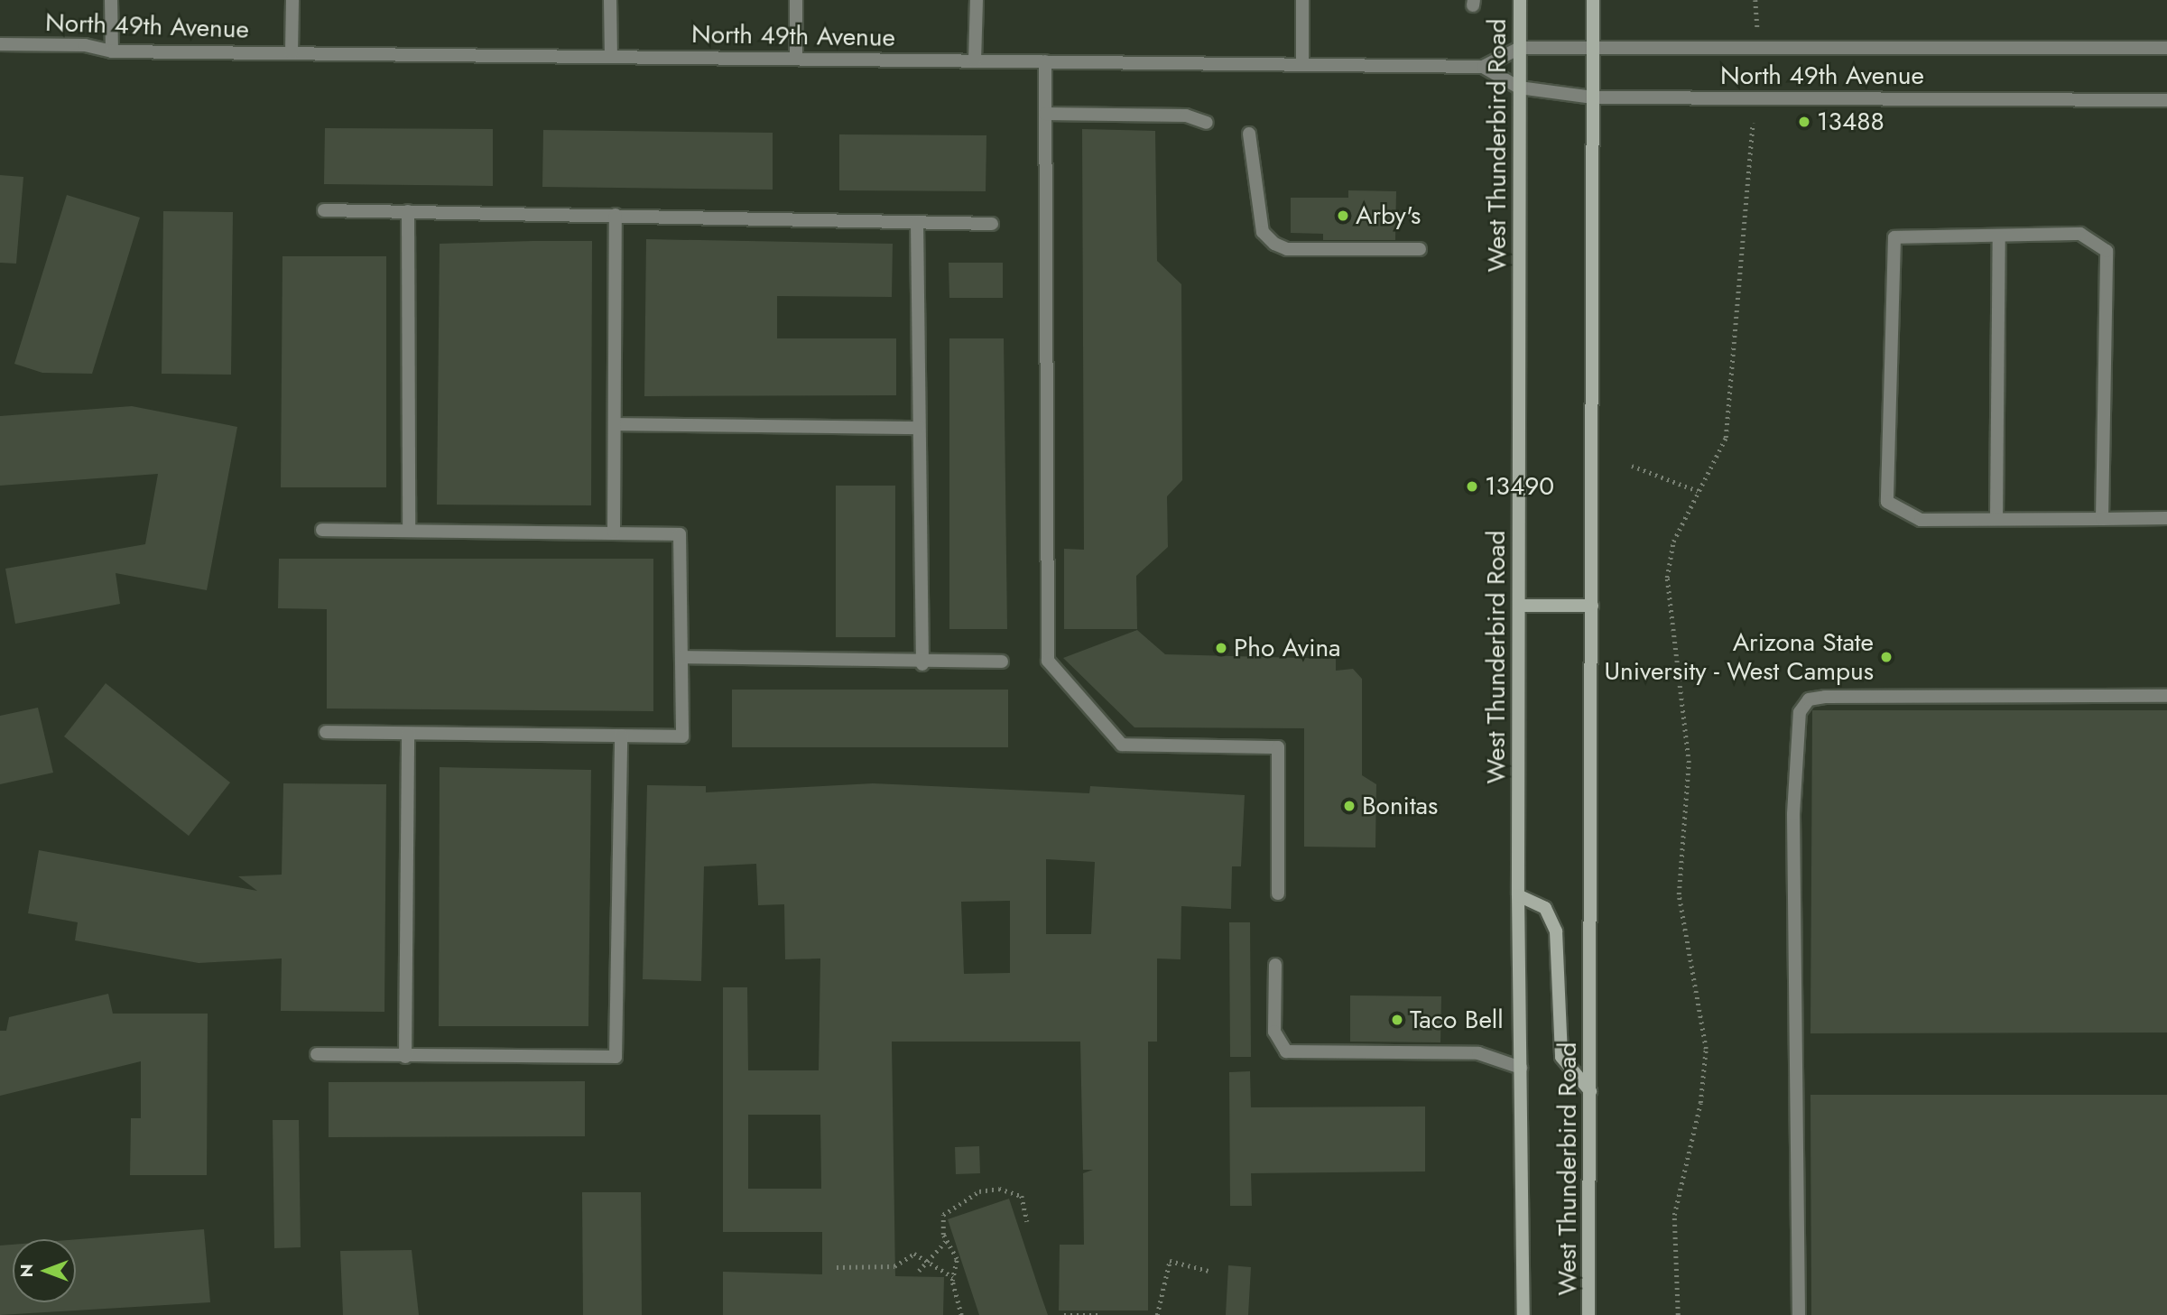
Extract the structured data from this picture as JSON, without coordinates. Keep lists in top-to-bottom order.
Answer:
{
  "streets": {
    "main road": ["West Thunderbird Road"],
    "street": ["North 49th Avenue"]
  },
  "crossings": [
    ["North 49th Avenue", "West Thunderbird Road"]
  ],
  "places": [
    "13488",
    "Arby's",
    "13490",
    "Pho Avina",
    "Arizona State University - West Campus",
    "Bonitas",
    "Taco Bell"
  ],
  "north": "left"
}
